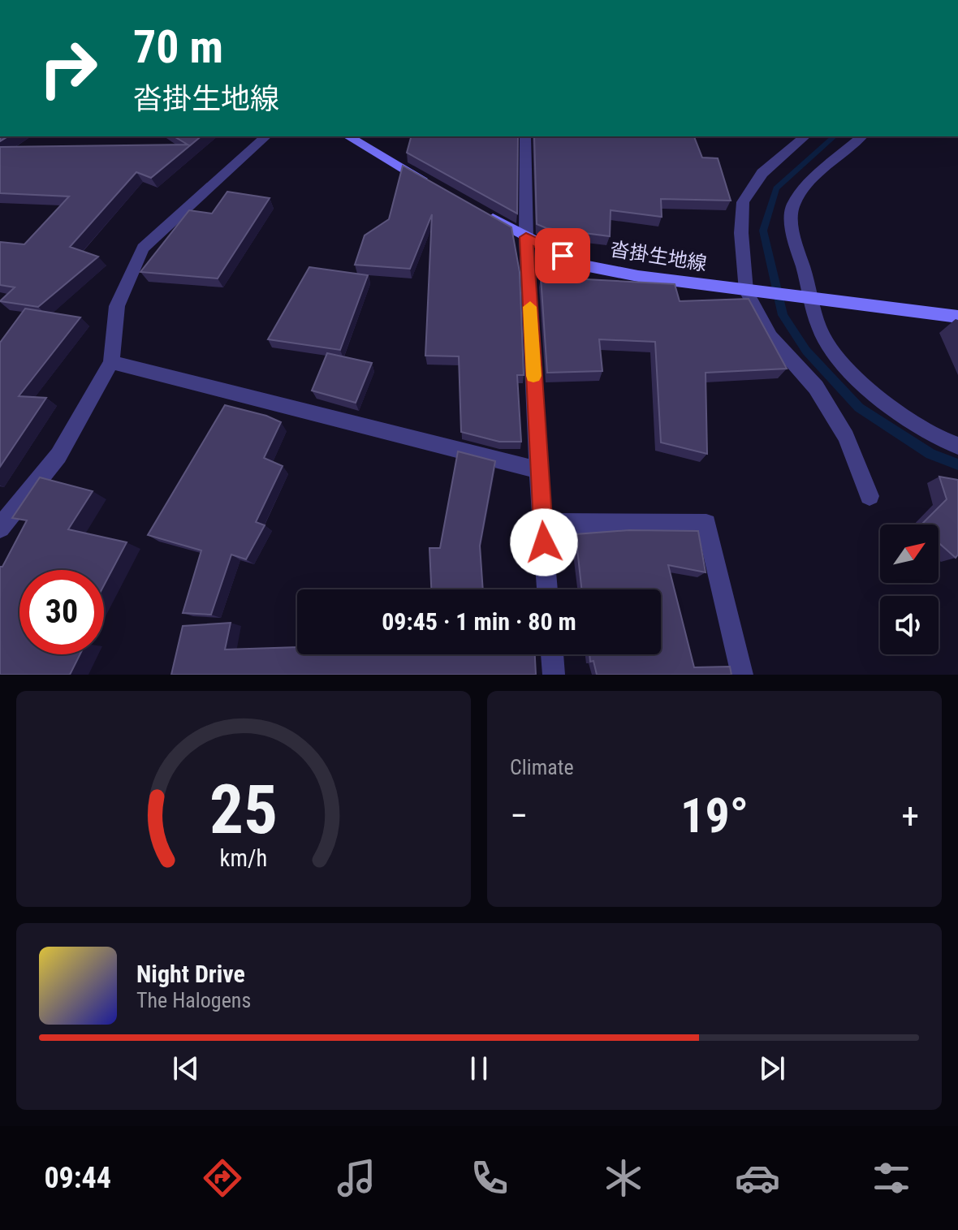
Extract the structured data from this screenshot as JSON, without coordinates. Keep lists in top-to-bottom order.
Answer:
{
  "streets": {
    "main road": ["沓掛生地線"]
  },
  "north": "top right",
  "page": {
    "turn": ["70 m", "沓掛生地線"],
    "limit": "30",
    "trip": "09:45 · 1 min · 80 m",
    "tile": "Climate",
    "heat": ["−", "19°", "+"],
    "song": ["Night Drive", "The Halogens"],
    "tabs": "09:44",
    "gauge": ["25", "km/h"]
  }
}
